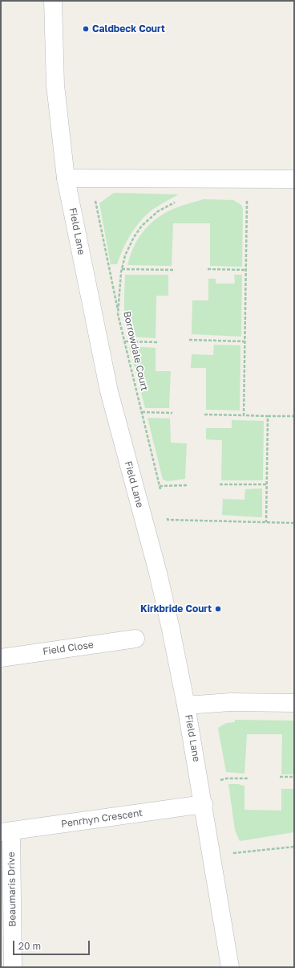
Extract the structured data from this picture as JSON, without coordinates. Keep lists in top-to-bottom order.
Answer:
{
  "streets": {
    "street": [
      "Field Lane",
      "Field Close",
      "Penrhyn Crescent",
      "Beaumaris Drive"
    ],
    "path": ["Borrowdale Court"]
  },
  "crossings": [
    ["Field Lane", "Penrhyn Crescent"],
    ["Penrhyn Crescent", "Beaumaris Drive"]
  ],
  "places": ["Caldbeck Court", "Kirkbride Court"],
  "scale_bar": "20 m"
}
